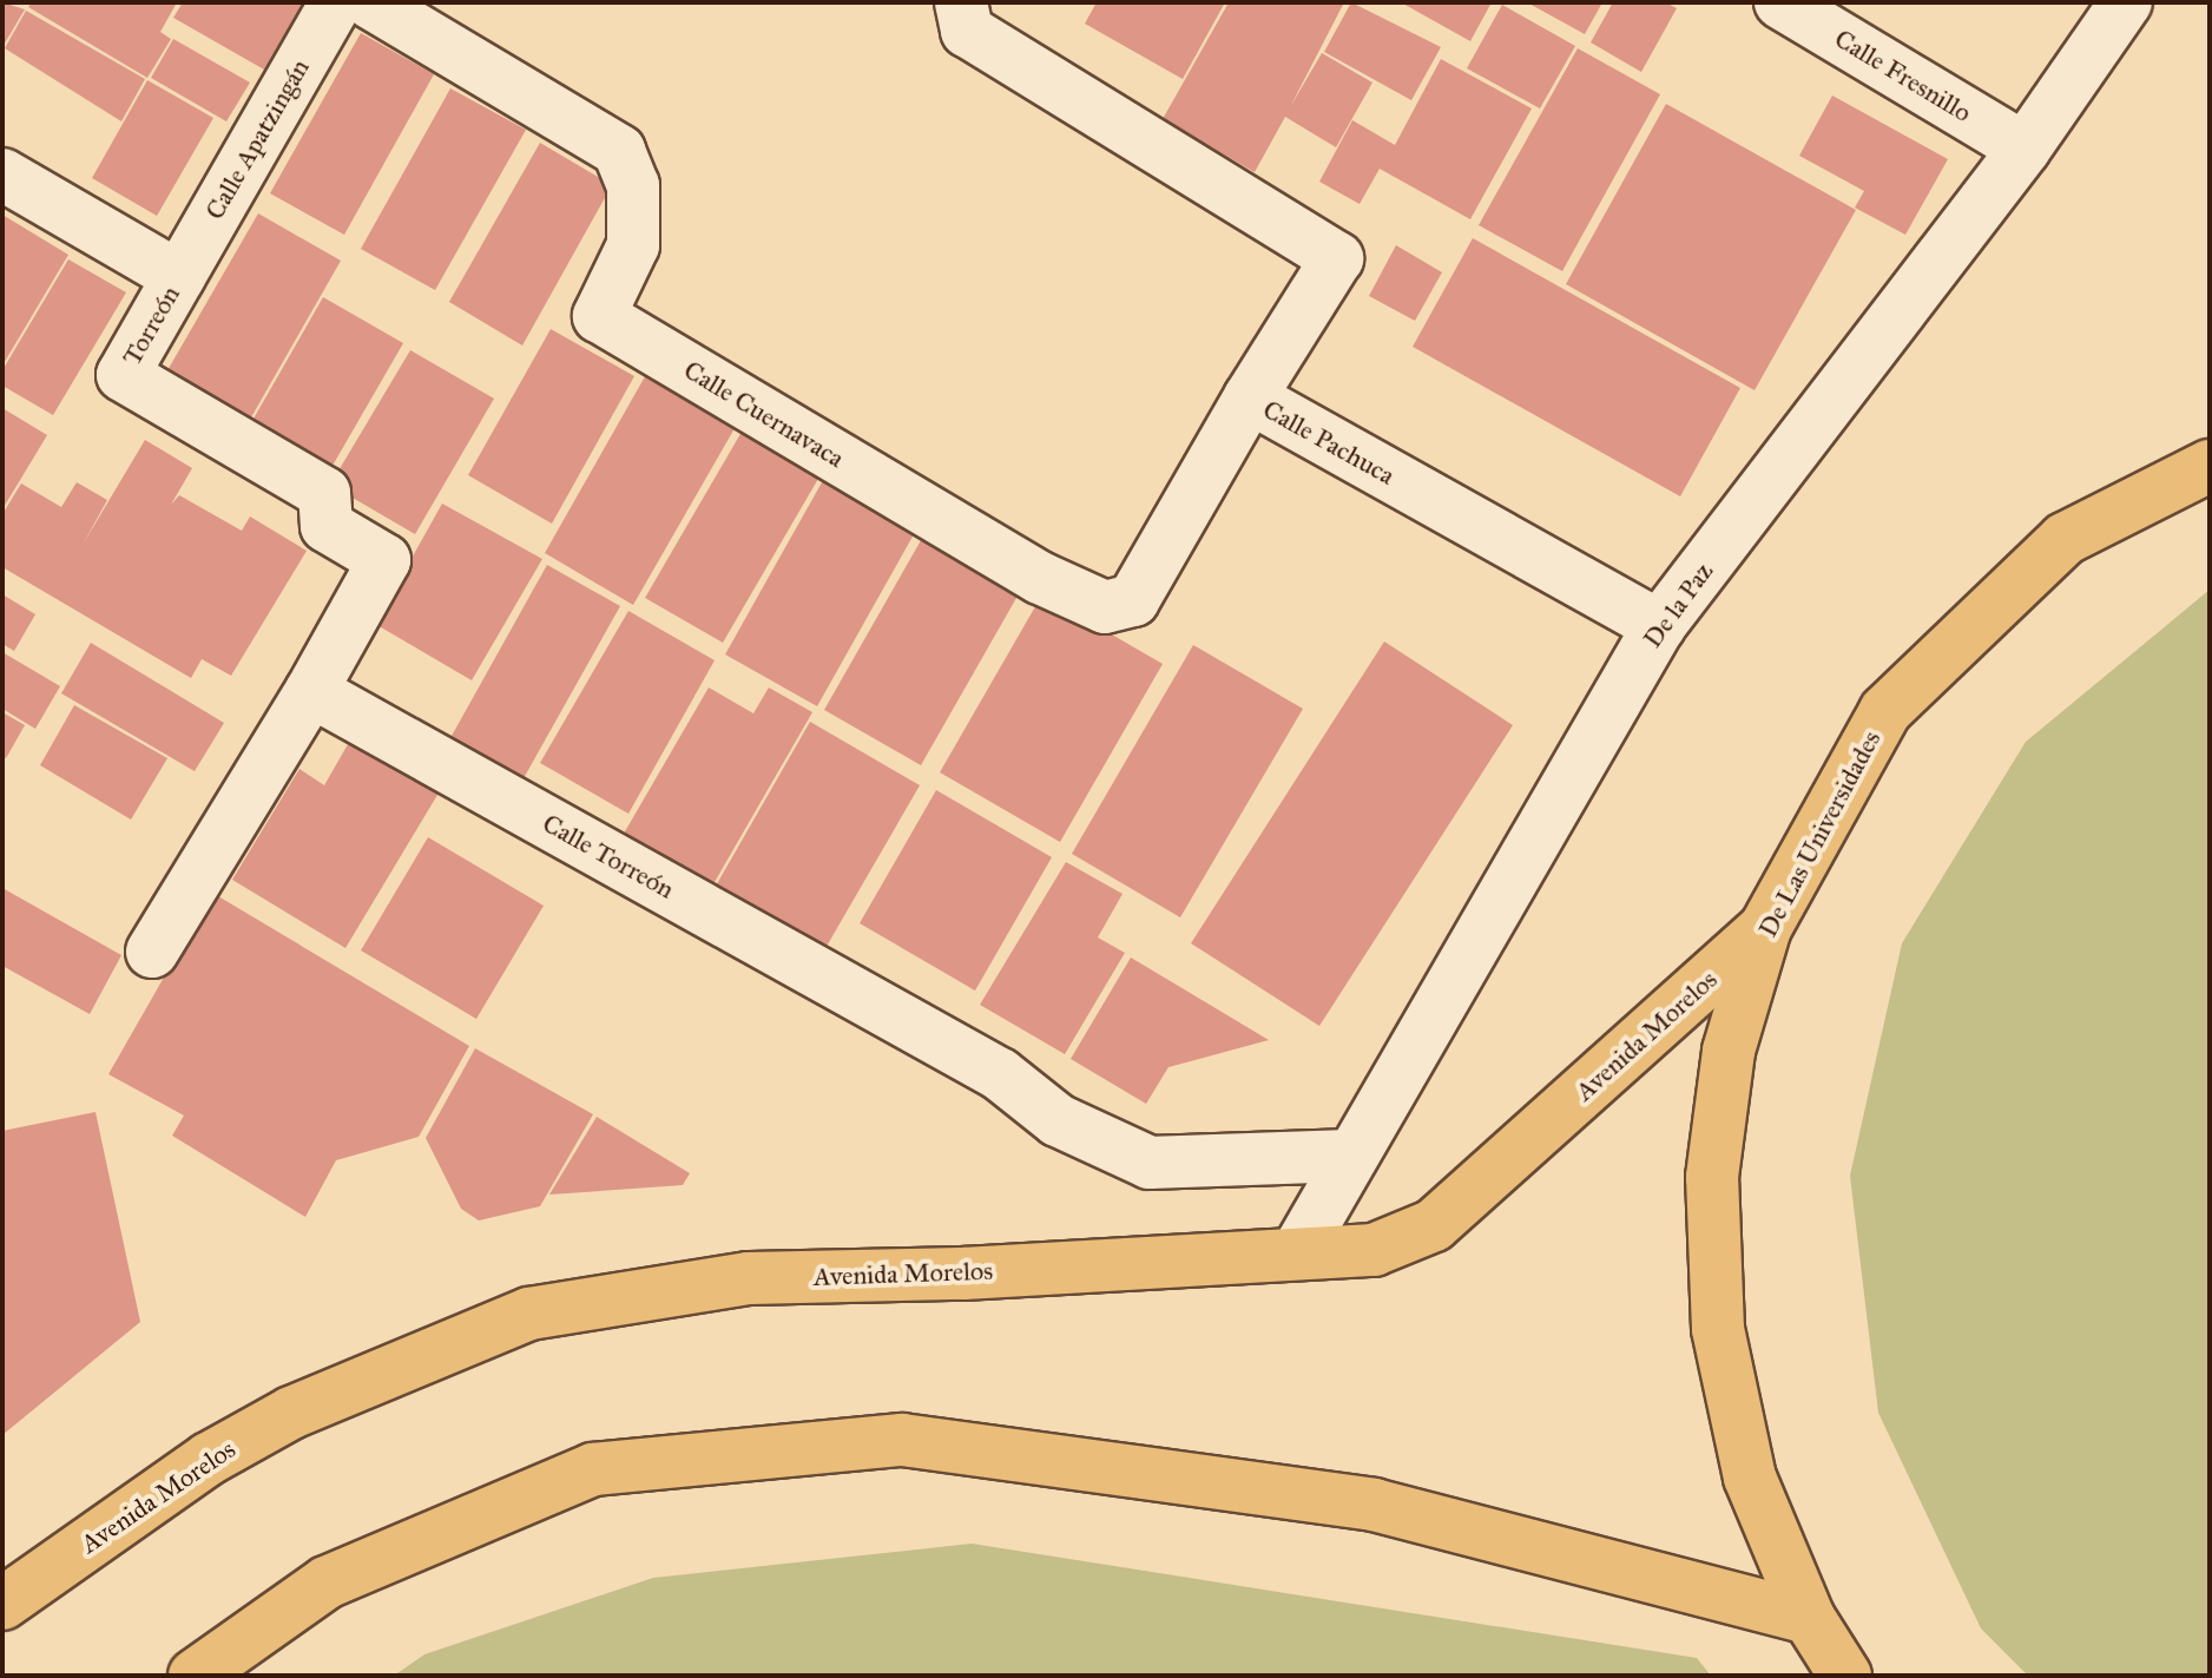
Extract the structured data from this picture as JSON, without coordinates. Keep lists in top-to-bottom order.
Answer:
{
  "streets": {
    "main road": ["De Las Universidades", "Avenida Morelos"],
    "street": [
      "Calle Fresnillo",
      "Calle Apatzingán",
      "Torreón",
      "Calle Cuernavaca",
      "Calle Pachuca",
      "De la Paz",
      "Calle Torreón"
    ]
  },
  "crossings": [
    ["Calle Fresnillo", "De la Paz"],
    ["Calle Apatzingán", "Torreón"],
    ["Torreón", "Calle Torreón"],
    ["Calle Cuernavaca", "Calle Pachuca"],
    ["Calle Pachuca", "De la Paz"],
    ["De la Paz", "Calle Torreón"],
    ["De la Paz", "Avenida Morelos"],
    ["De Las Universidades", "Avenida Morelos"]
  ]
}
